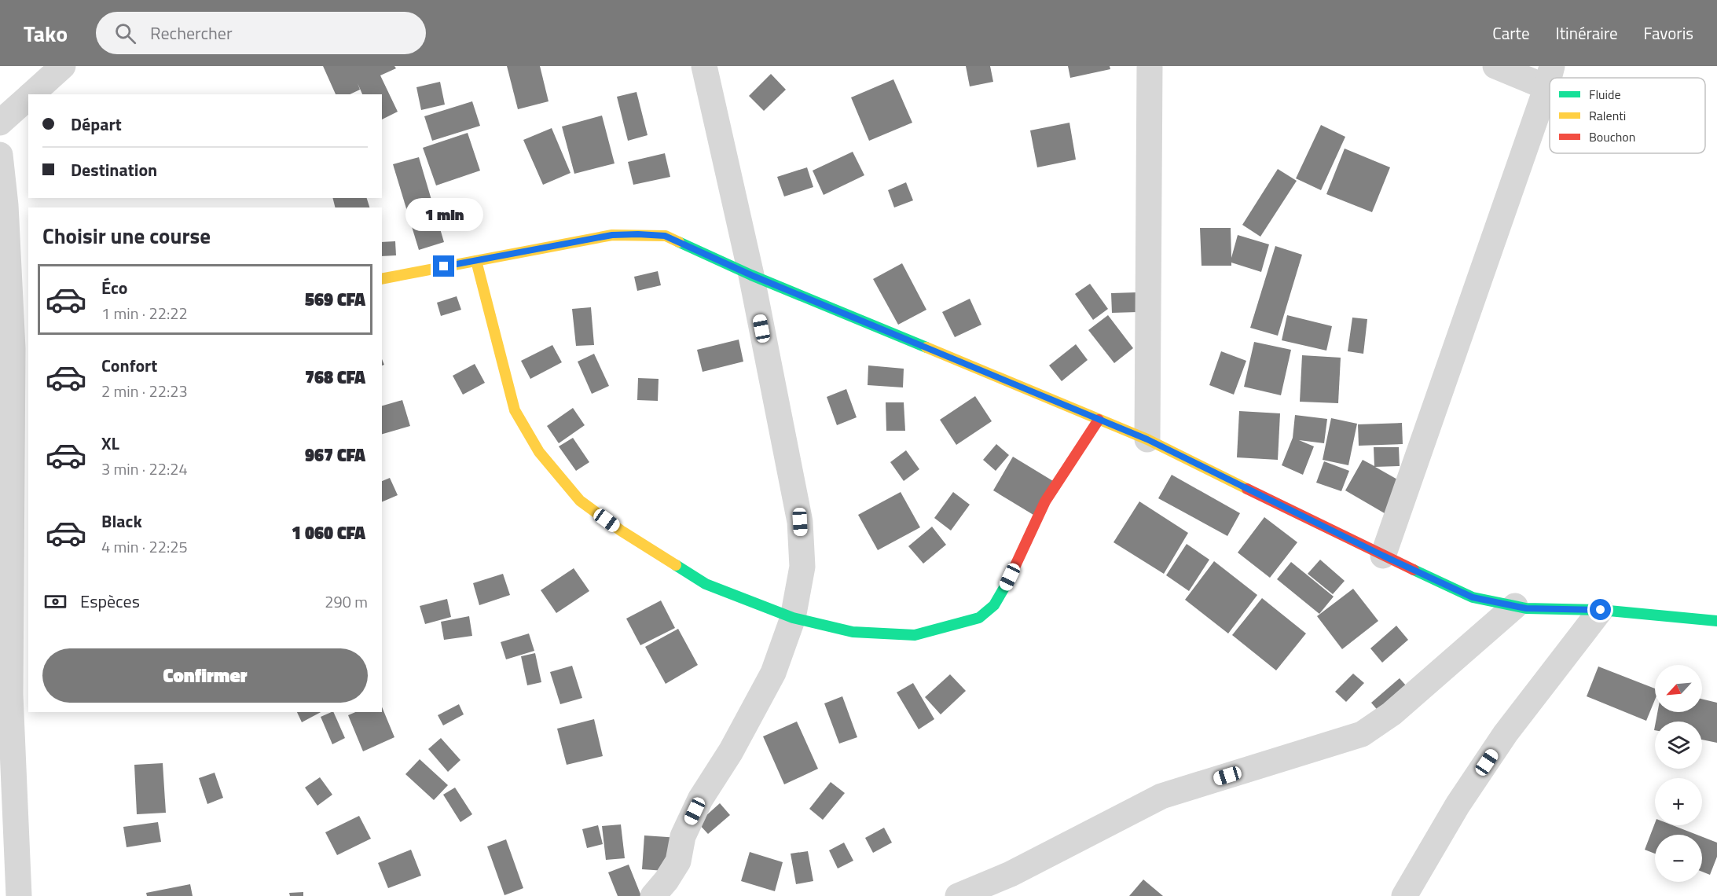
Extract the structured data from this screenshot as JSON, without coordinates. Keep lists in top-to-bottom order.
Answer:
{
  "legend": ["Fluide", "Ralenti", "Bouchon"],
  "north": "bottom left",
  "page": {
    "header": "Tako",
    "search": "Rechercher",
    "nav": ["Carte", "Itinéraire", "Favoris"],
    "banner": ["Départ", "Destination"],
    "bubble": "1 min",
    "heading": "Choisir une course",
    "list": [
      {
        "name": "Éco",
        "note": "1 min · 22:22",
        "value": "569 CFA"
      },
      {
        "name": "Confort",
        "note": "2 min · 22:23",
        "value": "768 CFA"
      },
      {
        "name": "XL",
        "note": "3 min · 22:24",
        "value": "967 CFA"
      },
      {
        "name": "Black",
        "note": "4 min · 22:25",
        "value": "1 060 CFA"
      }
    ],
    "pay": ["Espèces", "290 m"],
    "buttons": "Confirmer",
    "map_buttons": ["+", "−"]
  }
}
